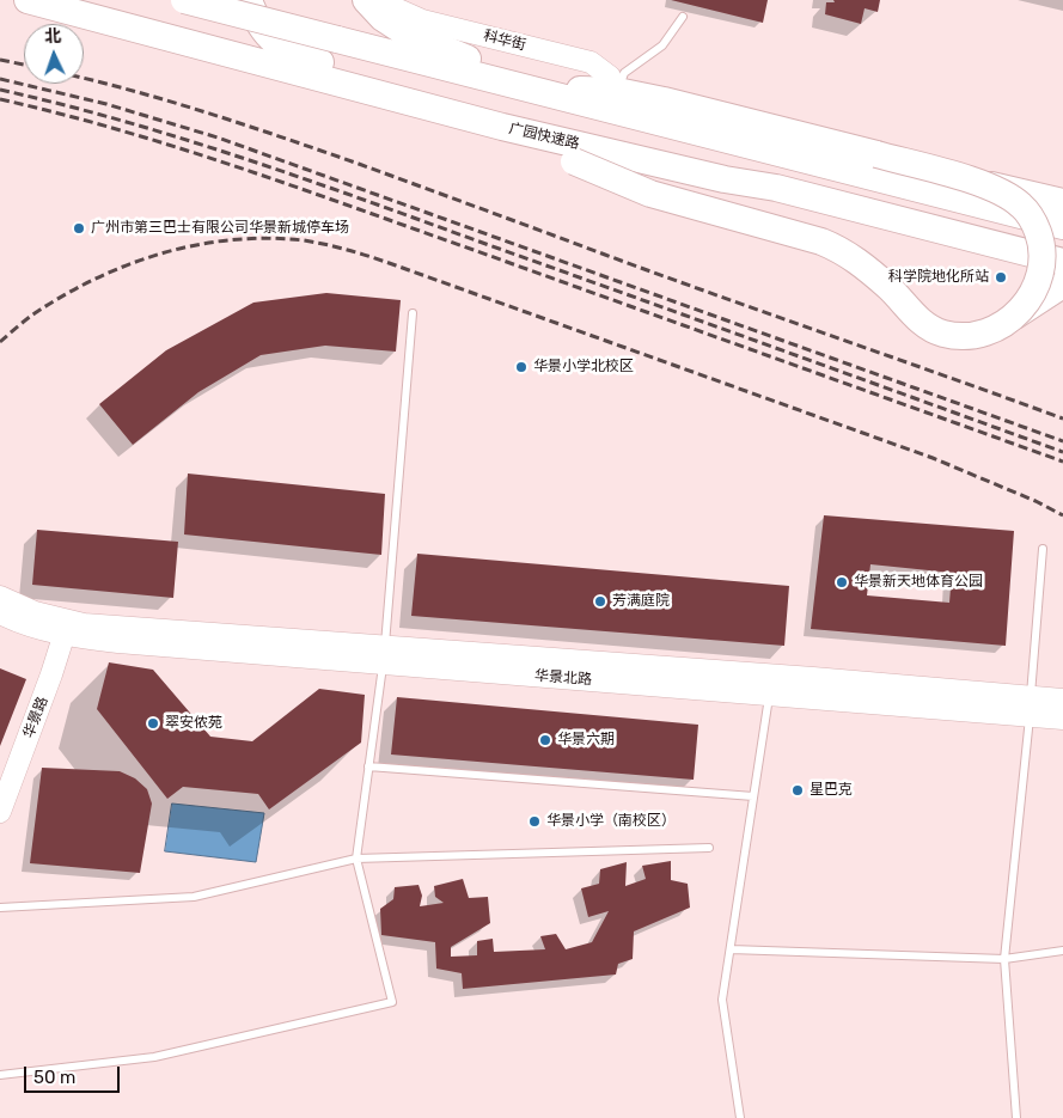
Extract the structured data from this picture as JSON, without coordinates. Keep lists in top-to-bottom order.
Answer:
{
  "streets": {
    "highway": ["广园快速路"],
    "street": ["科华街", "华景北路", "华景路"]
  },
  "crossings": [
    ["华景北路", "华景路"]
  ],
  "places": [
    "广州市第三巴士有限公司华景新城停车场",
    "科学院地化所站",
    "华景小学北校区",
    "华景新天地体育公园",
    "芳满庭院",
    "翠安侬苑",
    "华景六期",
    "星巴克",
    "华景小学（南校区）"
  ],
  "scale_bar": "50 m",
  "north": "top"
}
